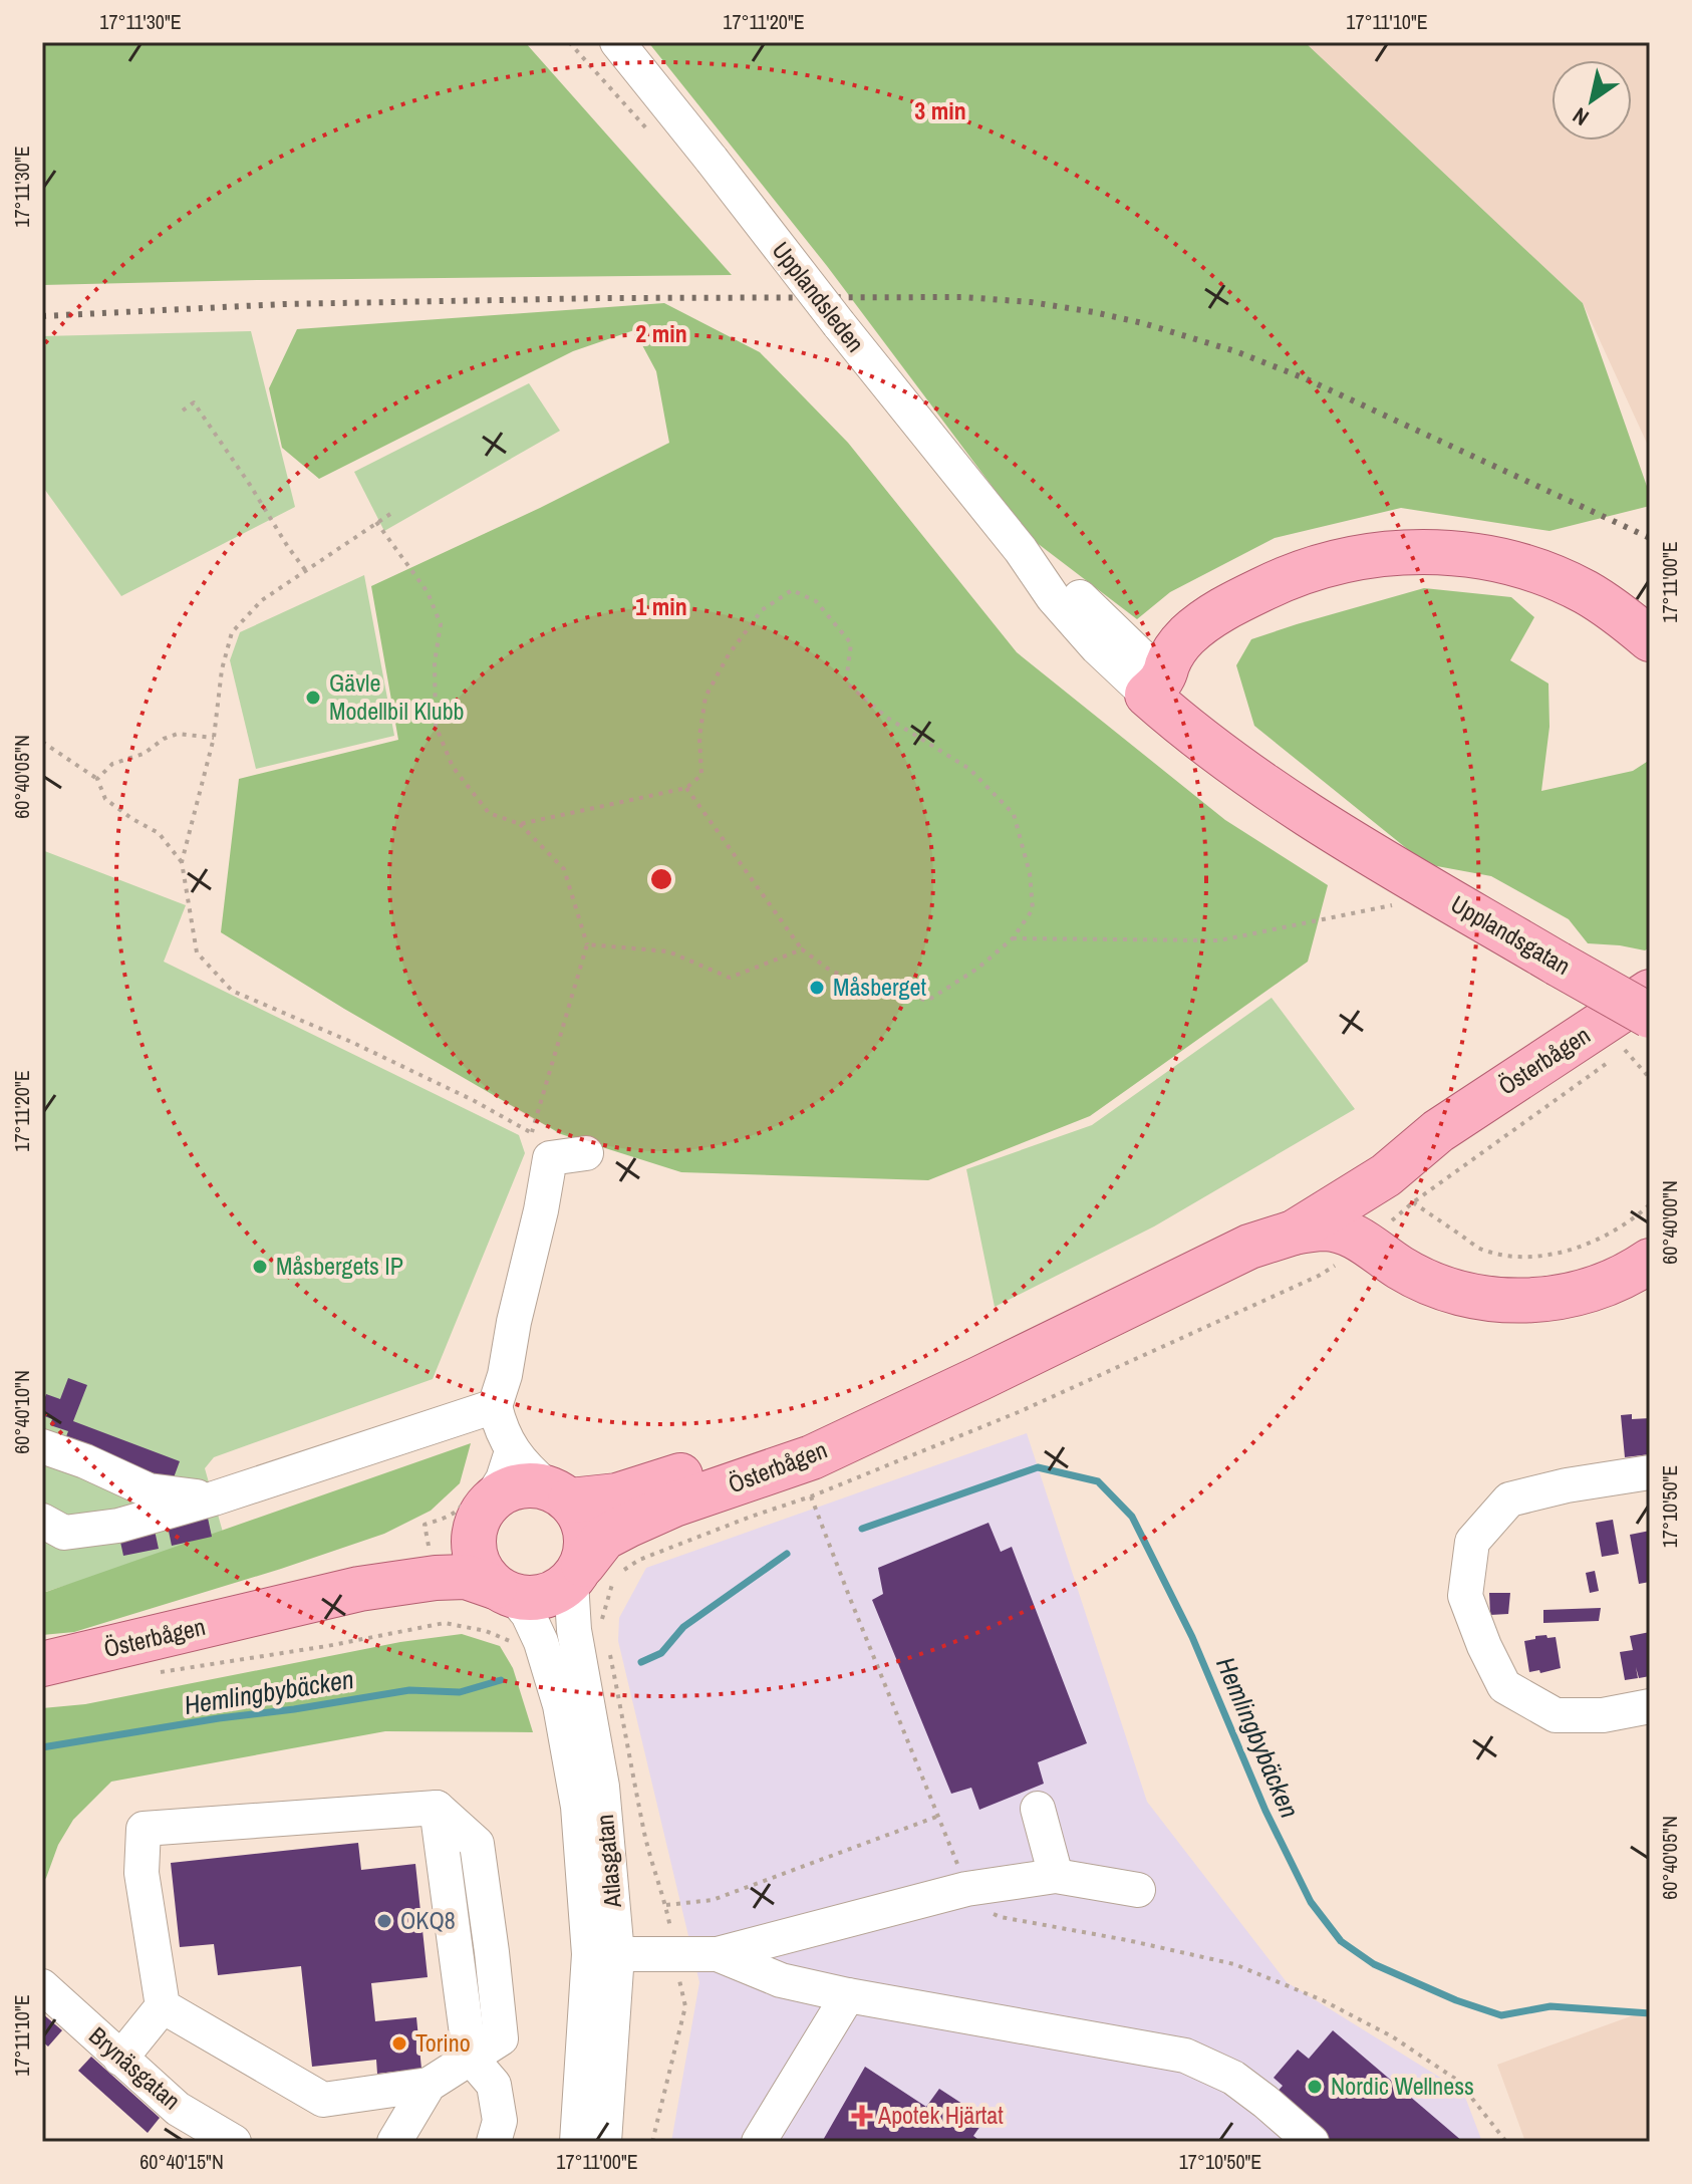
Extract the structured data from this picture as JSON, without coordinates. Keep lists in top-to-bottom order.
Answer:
{
  "streets": {
    "main road": ["Upplandsgatan", "Österbågen"],
    "street": ["Upplandsleden", "Atlasgatan", "Brynäsgatan"]
  },
  "crossings": [
    ["Upplandsleden", "Upplandsgatan"],
    ["Österbågen", "Atlasgatan"]
  ],
  "water": ["Hemlingbybäcken"],
  "places": {
    "other": [
      "Gävle Modellbil Klubb",
      "Måsberget",
      "Måsbergets IP",
      "OKQ8",
      "Torino",
      "Nordic Wellness"
    ],
    "health": ["Apotek Hjärtat"]
  },
  "north": "bottom left",
  "coordinates": [
    "17°11'30\"E",
    "17°11'20\"E",
    "17°11'10\"E",
    "17°11'00\"E",
    "60°40'05\"N",
    "60°40'00\"N",
    "60°40'10\"N",
    "17°10'50\"E",
    "60°40'15\"N"
  ],
  "rings": ["3 min", "2 min", "1 min"]
}
